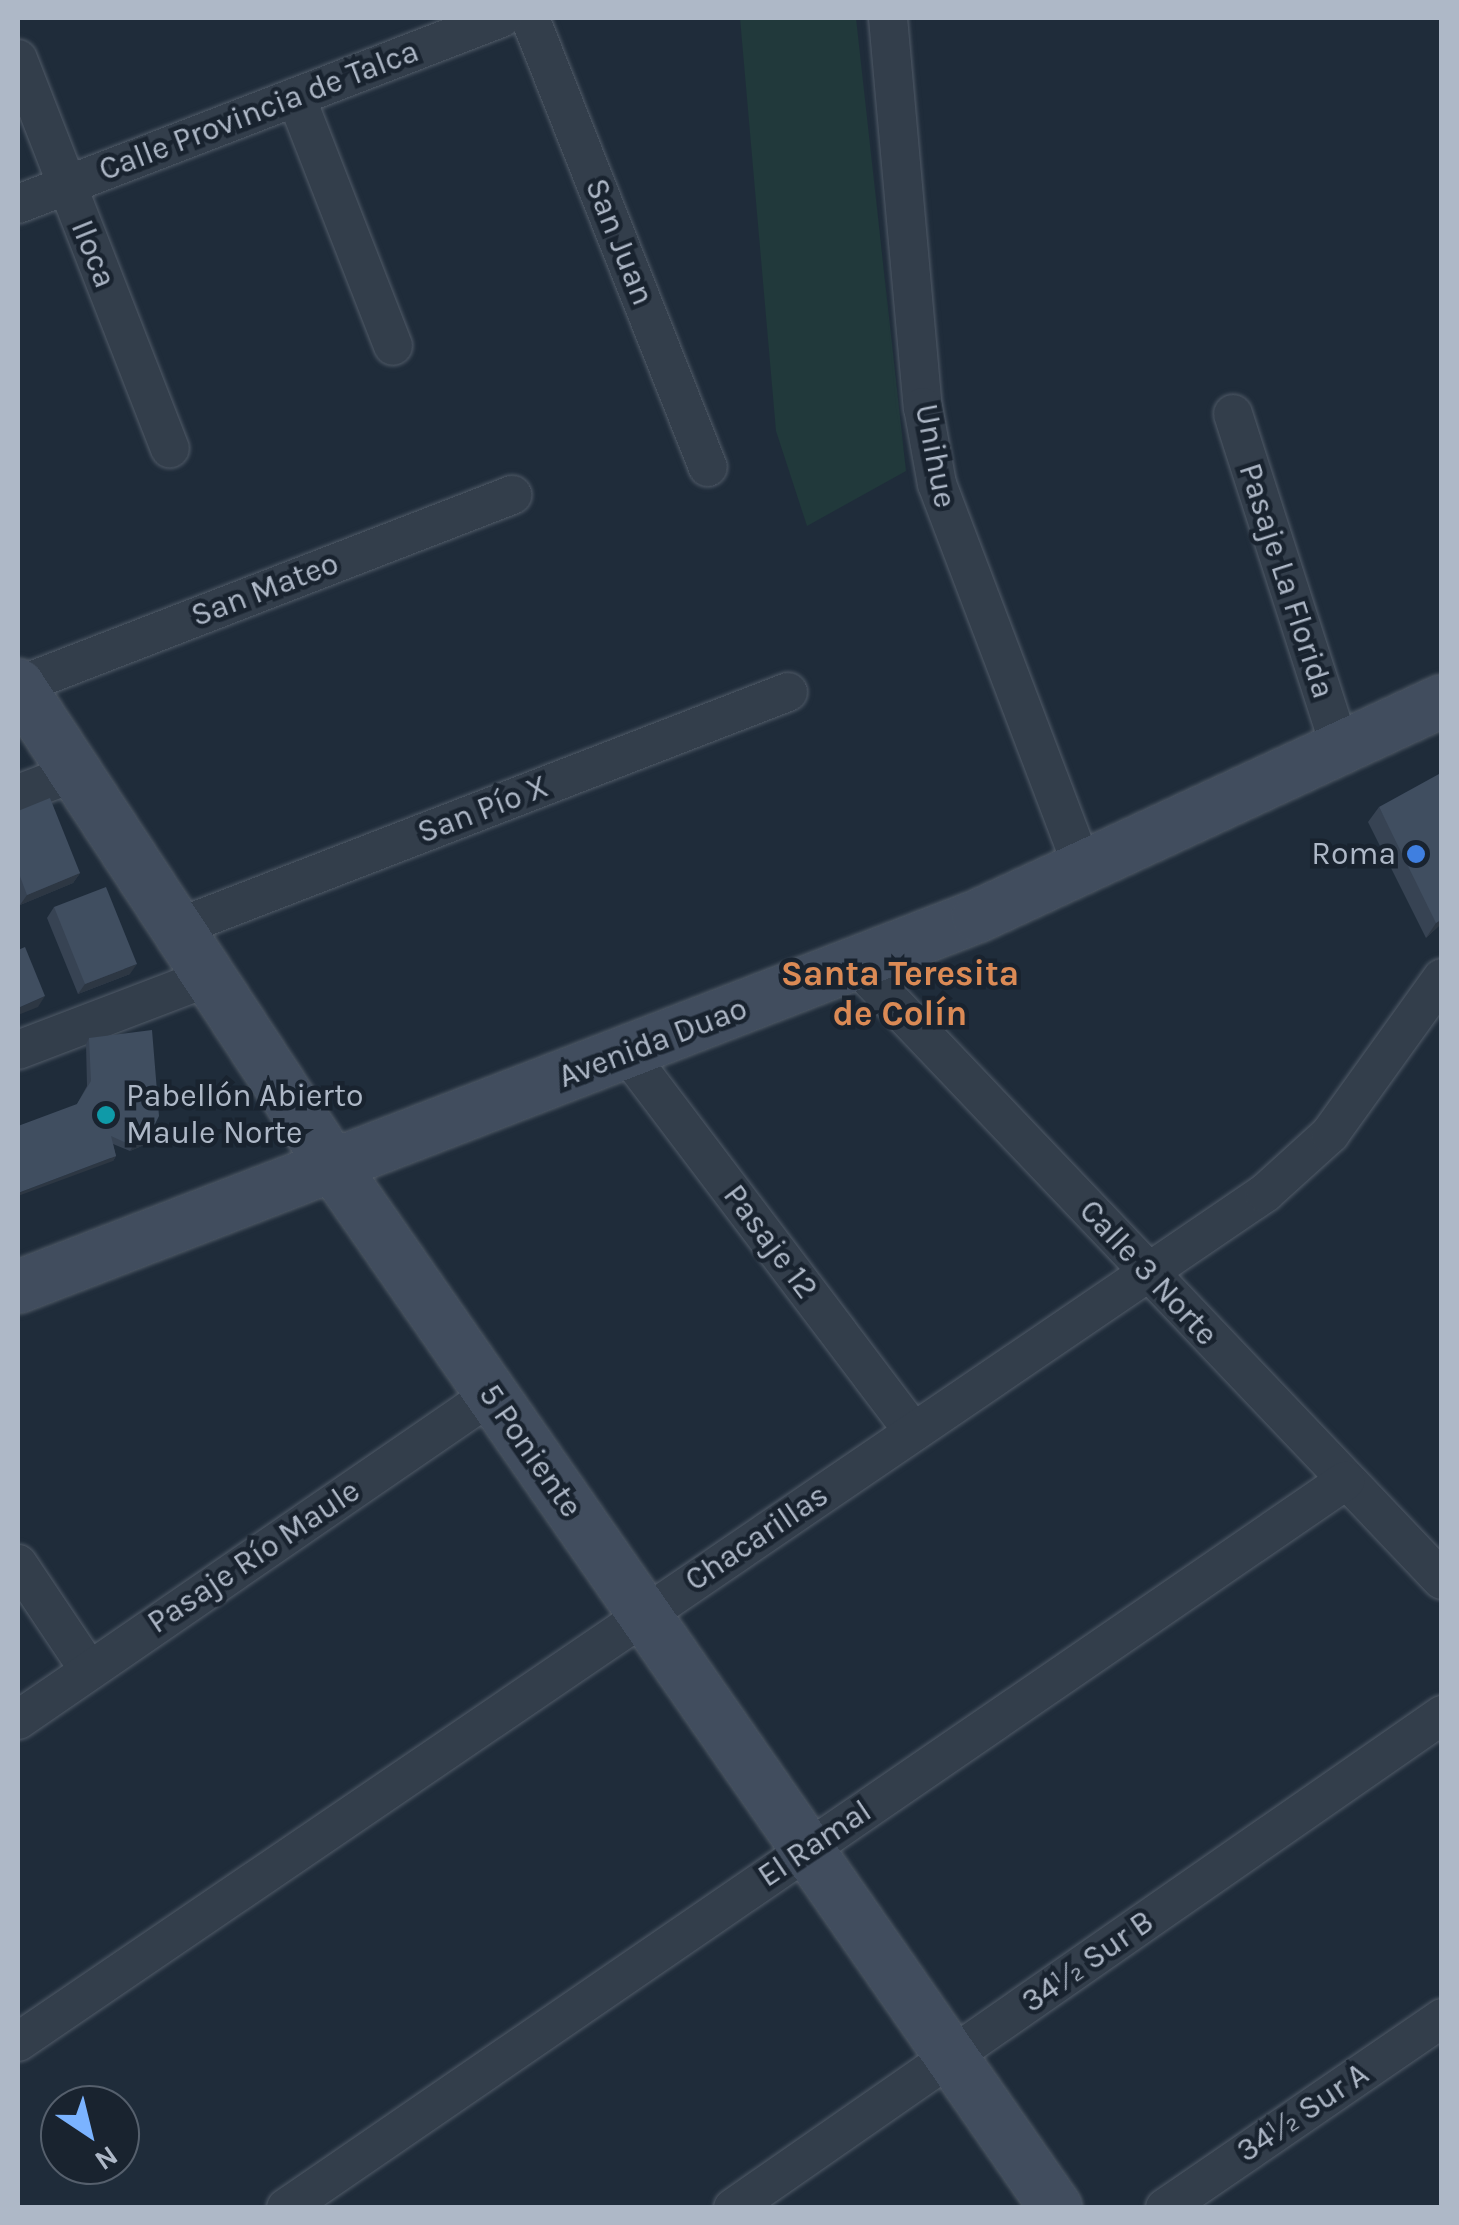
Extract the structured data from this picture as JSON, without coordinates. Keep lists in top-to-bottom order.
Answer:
{
  "streets": {
    "street": [
      "Calle Provincia de Talca",
      "San Juan",
      "Iloca",
      "Unihue",
      "Pasaje La Florida",
      "San Mateo",
      "San Pío X",
      "Avenida Duao",
      "Pasaje 12",
      "Calle 3 Norte",
      "5 Poniente",
      "Chacarillas",
      "Pasaje Río Maule",
      "El Ramal",
      "34½ Sur B",
      "34½ Sur A"
    ]
  },
  "crossings": [
    ["Calle Provincia de Talca", "Iloca"],
    ["Unihue", "Avenida Duao"],
    ["Pasaje La Florida", "Avenida Duao"],
    ["San Mateo", "5 Poniente"],
    ["San Pío X", "5 Poniente"],
    ["Avenida Duao", "Pasaje 12"],
    ["Avenida Duao", "Calle 3 Norte"],
    ["Avenida Duao", "5 Poniente"],
    ["Pasaje 12", "Chacarillas"],
    ["Calle 3 Norte", "Chacarillas"],
    ["Calle 3 Norte", "El Ramal"],
    ["5 Poniente", "Chacarillas"],
    ["5 Poniente", "Pasaje Río Maule"],
    ["5 Poniente", "El Ramal"],
    ["5 Poniente", "34½ Sur B"]
  ],
  "districts": ["Santa Teresita de Colín"],
  "places": ["Roma", "Pabellón Abierto Maule Norte"],
  "north": "bottom right"
}
